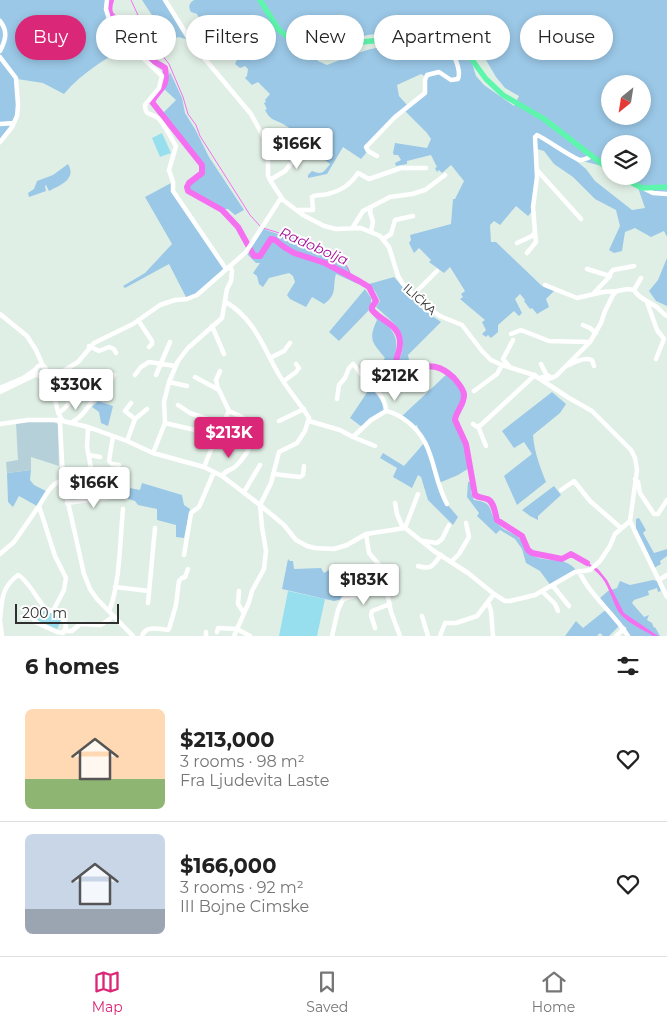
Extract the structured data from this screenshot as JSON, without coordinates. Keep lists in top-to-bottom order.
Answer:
{
  "streets": {
    "street": ["ILIĆKA"]
  },
  "water": ["Radobolja"],
  "scale_bar": "200 m",
  "north": "bottom left",
  "page": {
    "chip": [
      "Buy",
      "Rent",
      "Filters",
      "New",
      "Apartment",
      "House"
    ],
    "price": [
      "$166K",
      "$212K",
      "$330K",
      "$213K",
      "$166K",
      "$183K"
    ],
    "scale": "200 m",
    "heading": "6 homes",
    "list": [
      {
        "name": "$213,000",
        "note": "3 rooms · 98 m² · Fra Ljudevita Laste"
      },
      {
        "name": "$166,000",
        "note": "3 rooms · 92 m² · III Bojne Cimske"
      }
    ],
    "tabs": ["Map", "Saved", "Home"]
  }
}
